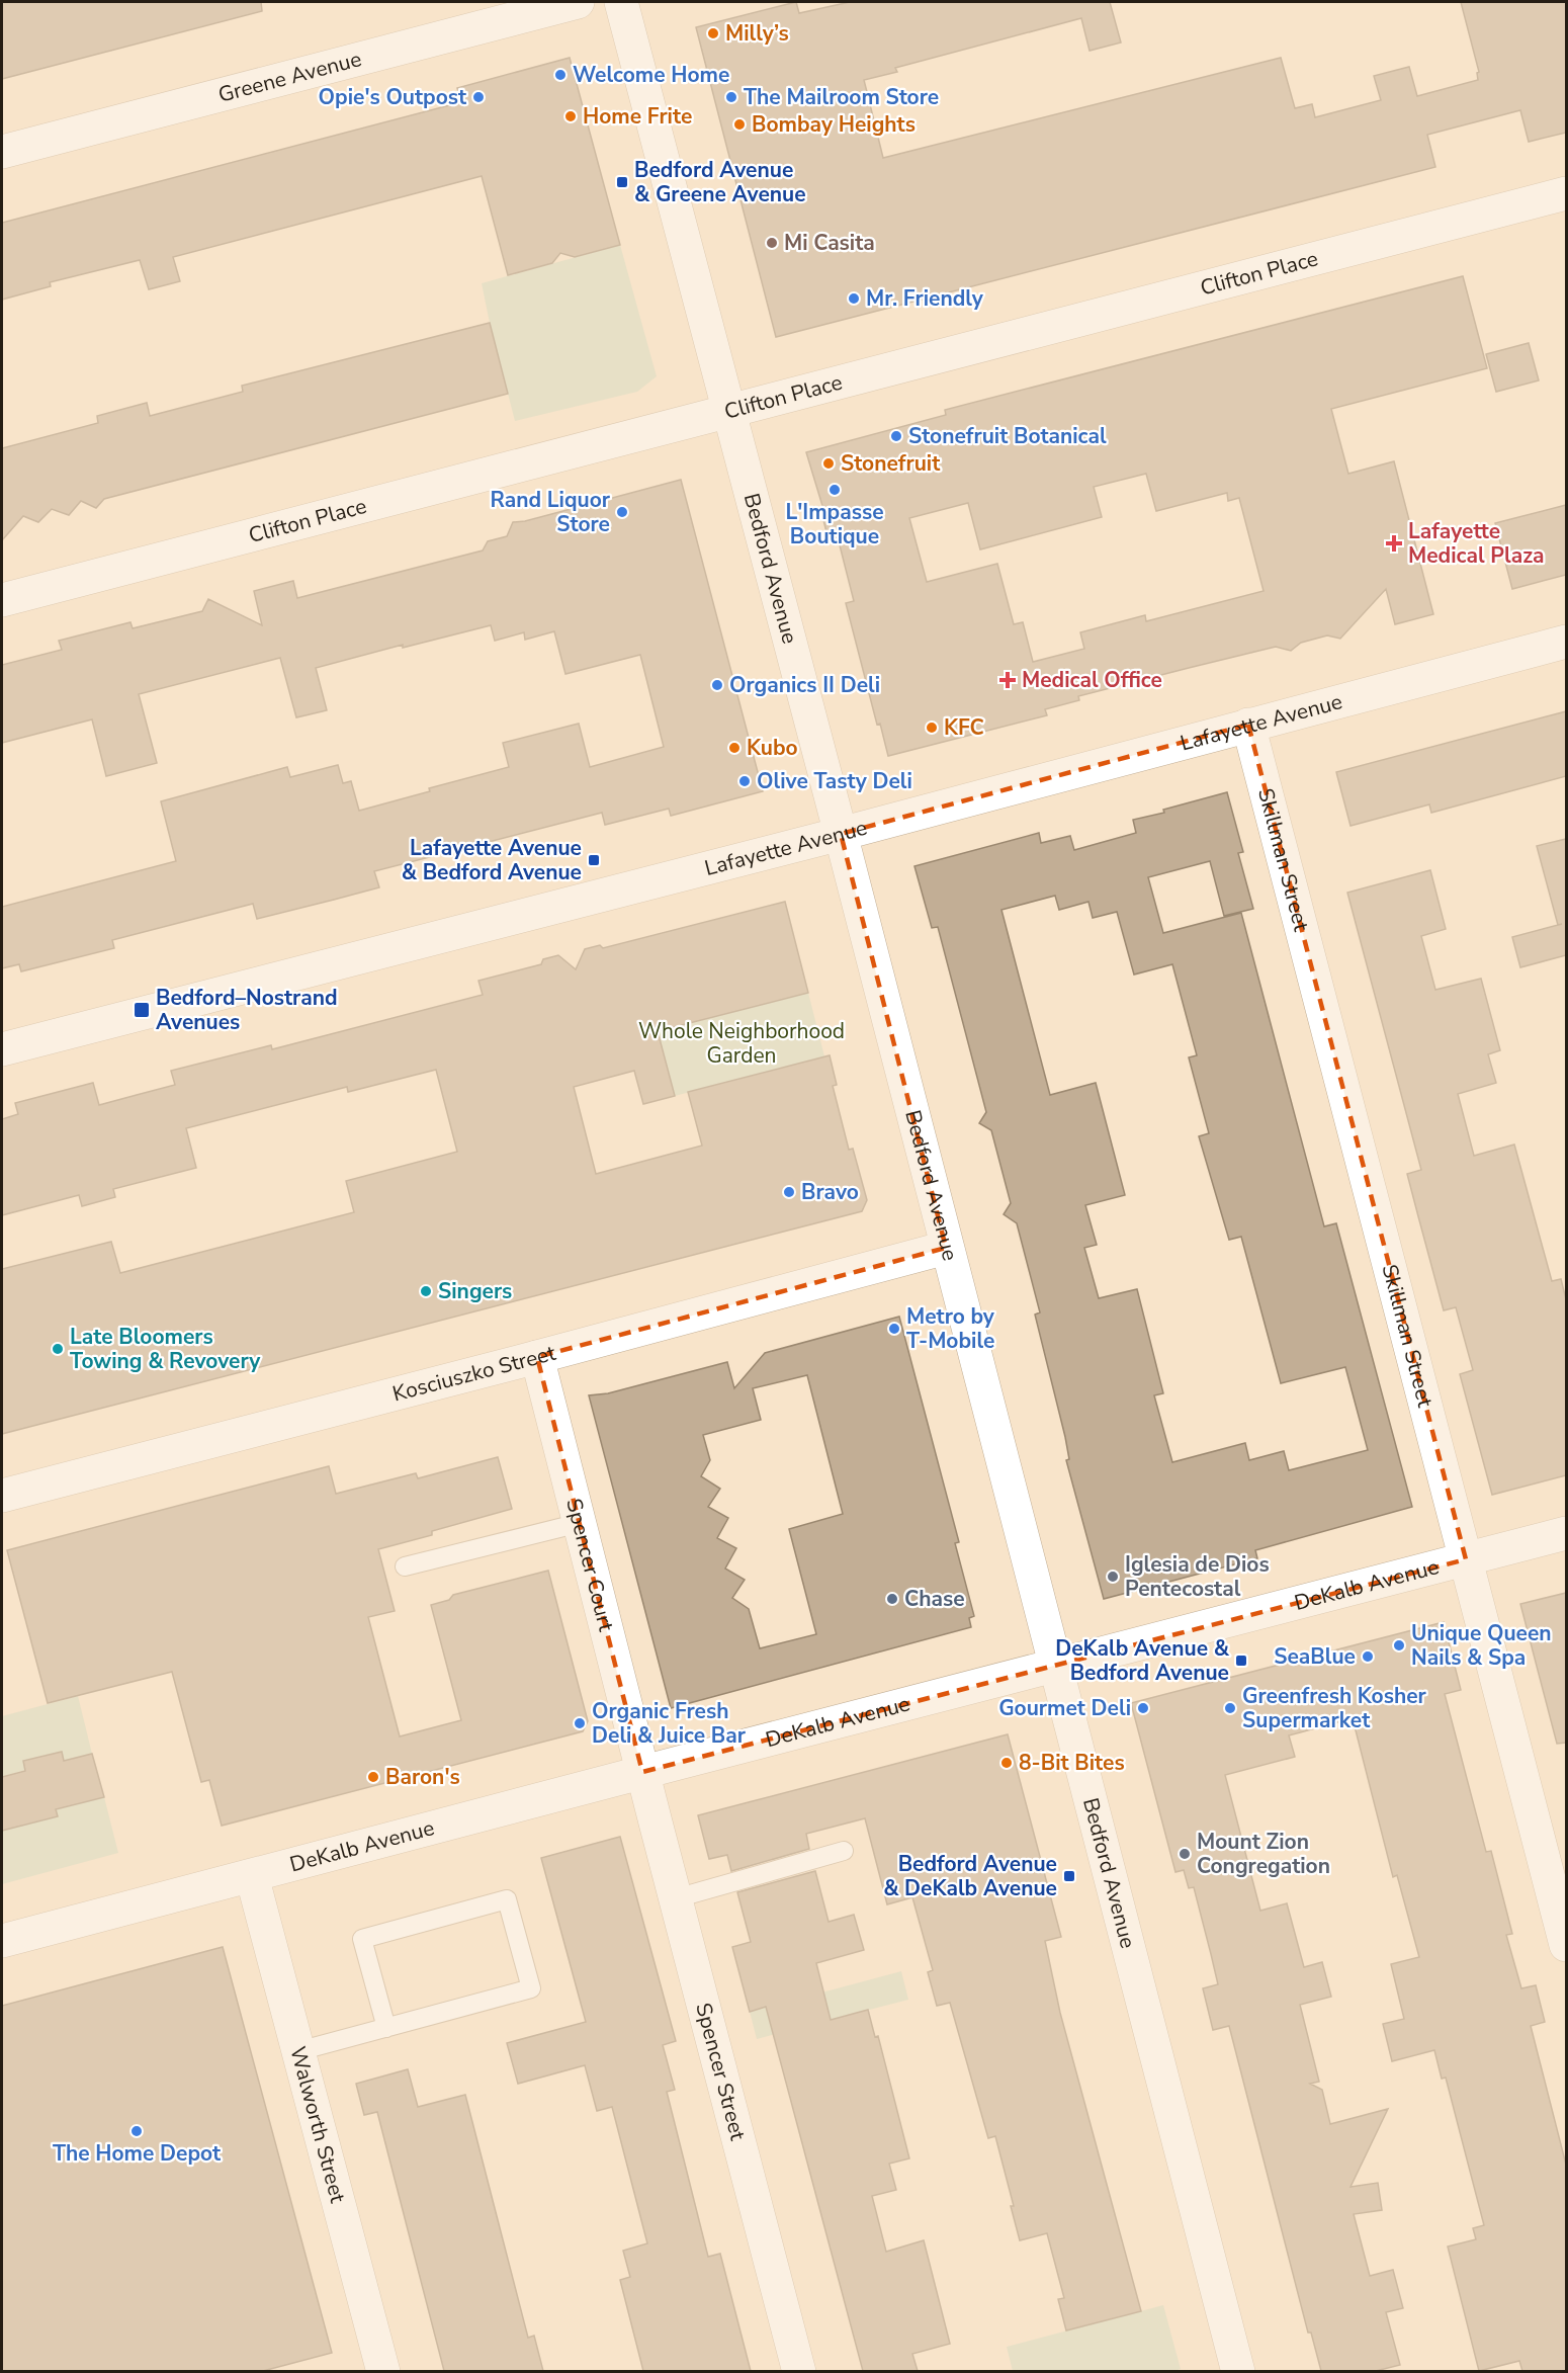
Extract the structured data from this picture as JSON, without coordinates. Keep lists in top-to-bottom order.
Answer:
{
  "streets": {
    "street": [
      "Greene Avenue",
      "Clifton Place",
      "Bedford Avenue",
      "Lafayette Avenue",
      "Skillman Street",
      "Kosciuszko Street",
      "Spencer Court",
      "DeKalb Avenue",
      "Spencer Street",
      "Walworth Street"
    ]
  },
  "crossings": [
    ["Clifton Place", "Bedford Avenue"],
    ["Bedford Avenue", "Lafayette Avenue"],
    ["Bedford Avenue", "Kosciuszko Street"],
    ["Bedford Avenue", "DeKalb Avenue"],
    ["Lafayette Avenue", "Skillman Street"],
    ["Skillman Street", "DeKalb Avenue"],
    ["Kosciuszko Street", "Spencer Court"],
    ["Spencer Court", "DeKalb Avenue"],
    ["Spencer Court", "Spencer Street"],
    ["DeKalb Avenue", "Spencer Street"],
    ["DeKalb Avenue", "Walworth Street"]
  ],
  "parks": ["Whole Neighborhood Garden"],
  "places": {
    "other": [
      "Milly’s",
      "Welcome Home",
      "Opie's Outpost",
      "The Mailroom Store",
      "Home Frite",
      "Bombay Heights",
      "Mi Casita",
      "Mr. Friendly",
      "Stonefruit Botanical",
      "Stonefruit",
      "L'Impasse Boutique",
      "Rand Liquor Store",
      "Organics II Deli",
      "KFC",
      "Kubo",
      "Olive Tasty Deli",
      "Bravo",
      "Singers",
      "Metro by T-Mobile",
      "Late Bloomers Towing & Revovery",
      "Iglesia de Dios Pentecostal",
      "Chase",
      "Unique Queen Nails & Spa",
      "SeaBlue",
      "Gourmet Deli",
      "Greenfresh Kosher Supermarket",
      "Organic Fresh Deli & Juice Bar",
      "8-Bit Bites",
      "Baron's",
      "Mount Zion Congregation",
      "The Home Depot"
    ],
    "transit": [
      "Bedford Avenue & Greene Avenue",
      "Lafayette Avenue & Bedford Avenue",
      "Bedford–Nostrand Avenues",
      "DeKalb Avenue & Bedford Avenue",
      "Bedford Avenue & DeKalb Avenue"
    ],
    "health": ["Lafayette Medical Plaza", "Medical Office"]
  }
}
